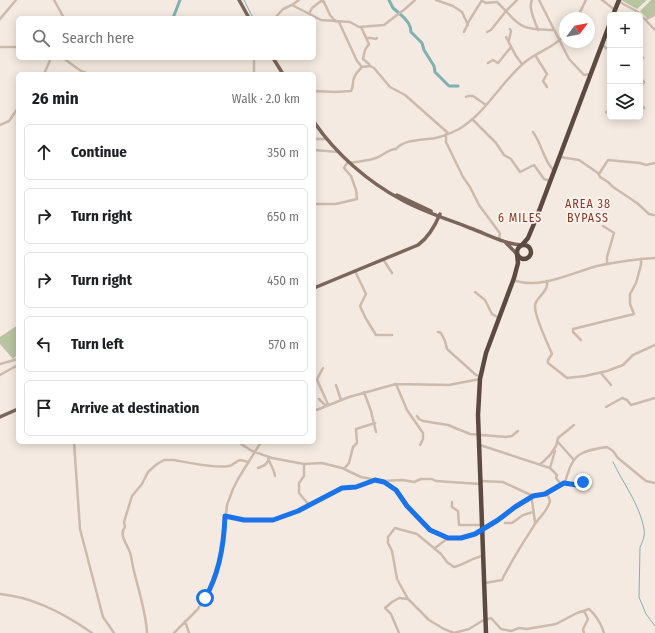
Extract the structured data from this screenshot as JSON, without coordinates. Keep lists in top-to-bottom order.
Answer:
{
  "districts": ["AREA 38 BYPASS", "6 MILES"],
  "north": "top right",
  "page": {
    "map_buttons": ["+", "−"],
    "search": "Search here",
    "heading": ["26 min", "Walk · 2.0 km"],
    "list": [
      ["Continue", "350 m"],
      ["Turn right", "650 m"],
      ["Turn right", "450 m"],
      ["Turn left", "570 m"],
      "Arrive at destination"
    ]
  }
}
